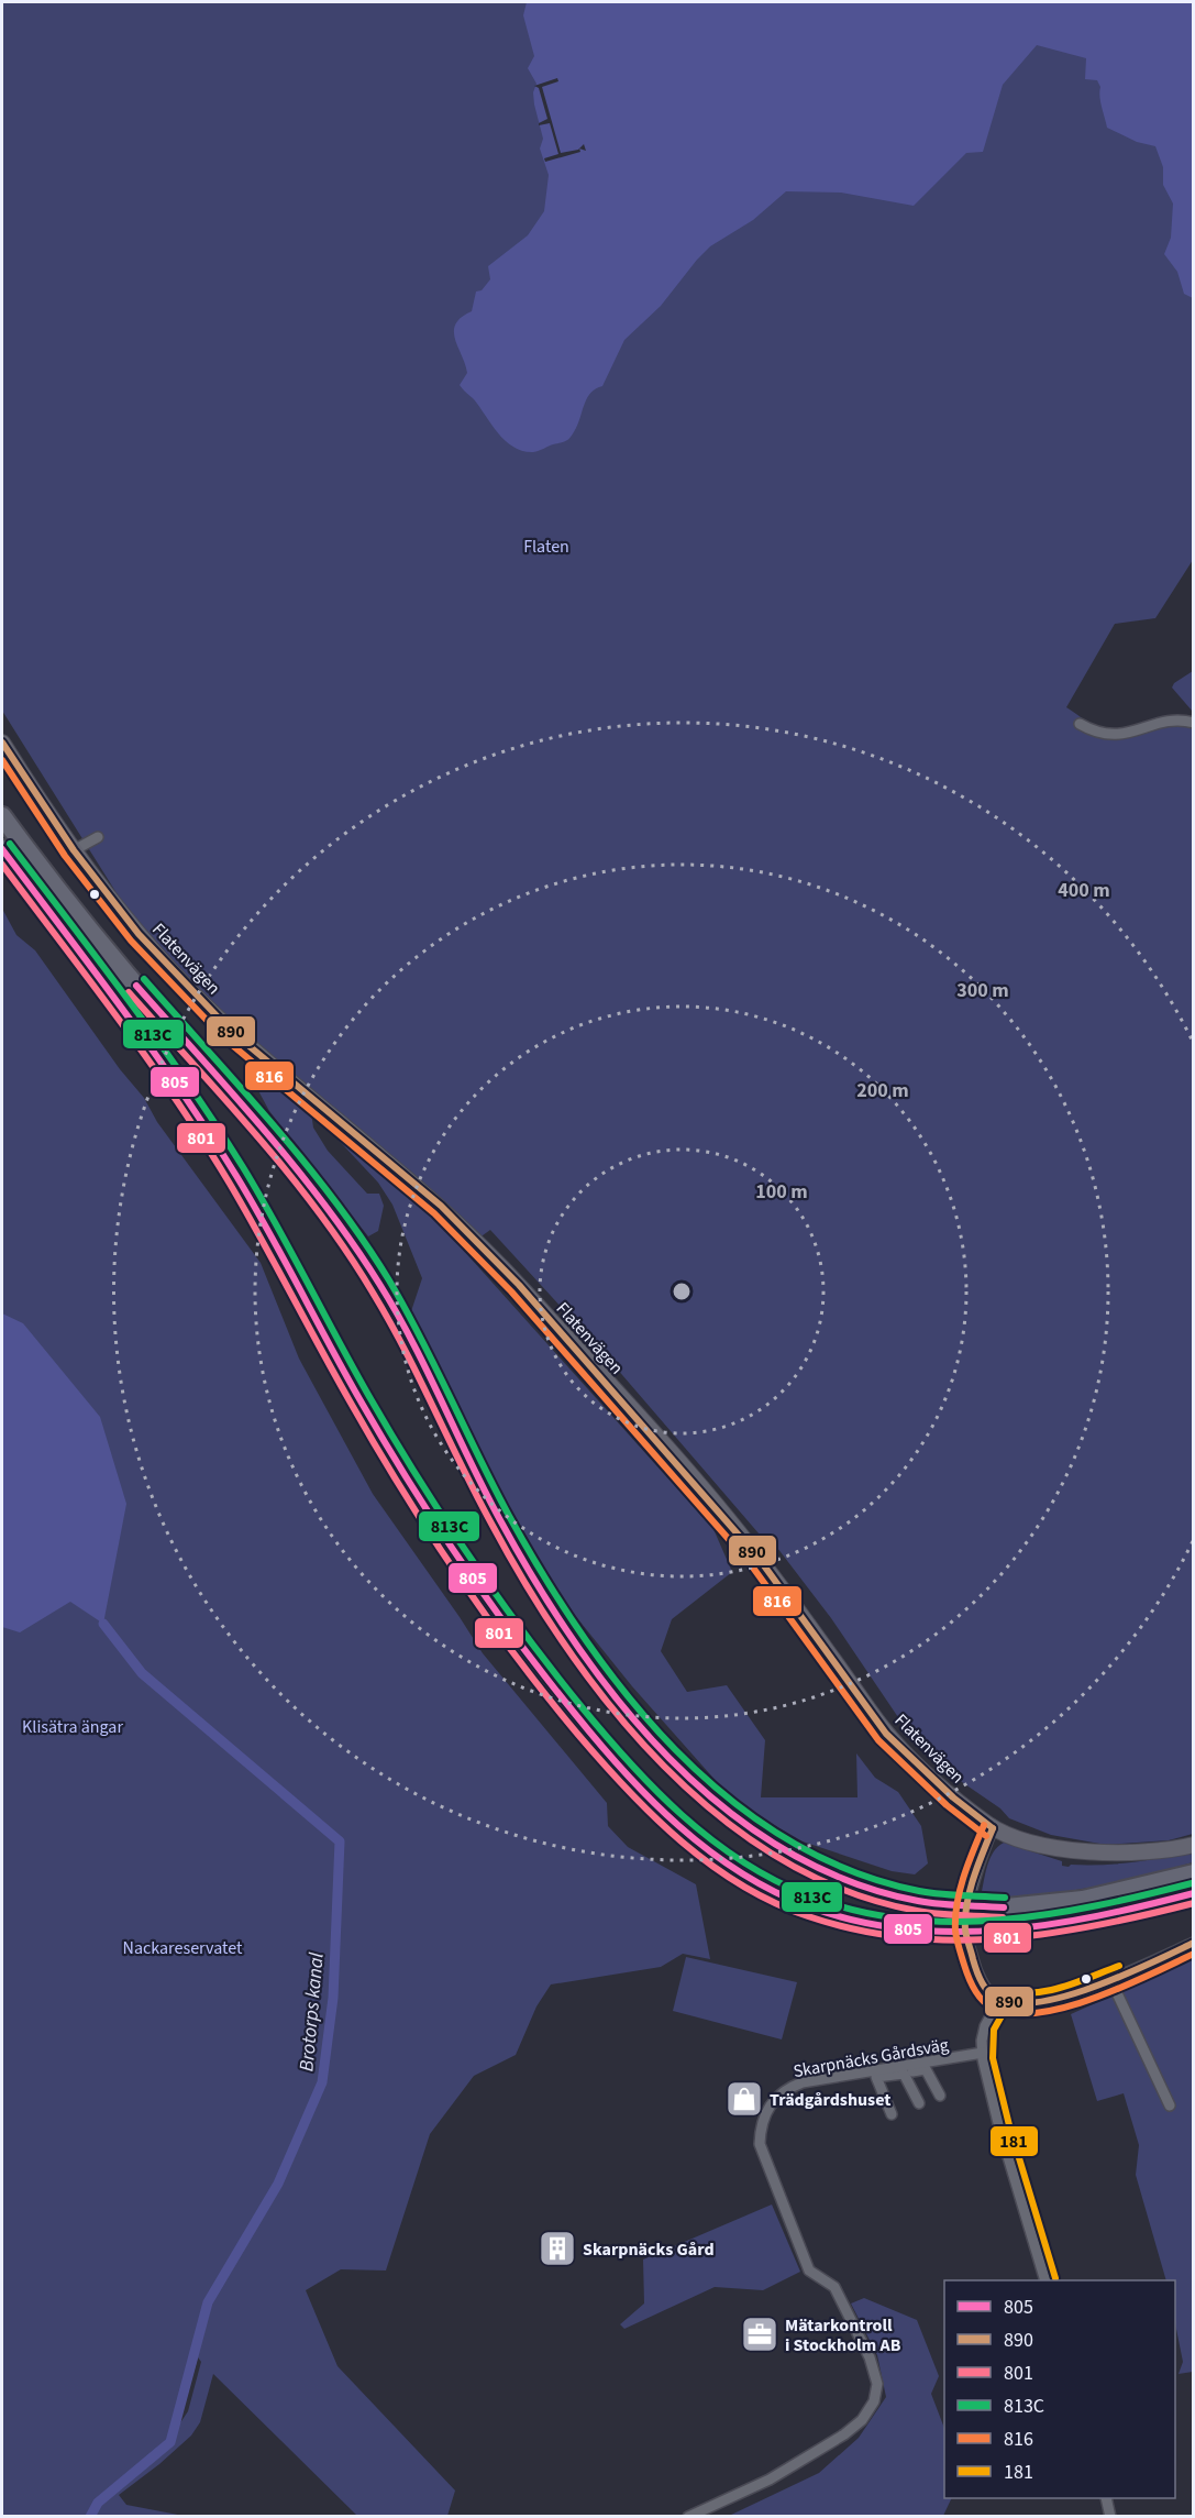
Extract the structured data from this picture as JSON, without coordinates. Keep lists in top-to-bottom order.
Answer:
{
  "streets": {
    "street": ["Flatenvägen", "Skarpnäcks Gårdsväg"]
  },
  "water": ["Brotorps kanal"],
  "parks": ["Flaten", "Klisätra ängar", "Nackareservatet"],
  "places": {
    "shop": ["Trädgårdshuset"],
    "building": ["Skarpnäcks Gård"],
    "office": ["Mätarkontroll i Stockholm AB"]
  },
  "lines": [
    "transit line 890",
    "transit line 816",
    "transit line 813C",
    "transit line 805",
    "transit line 801",
    "transit line 181"
  ],
  "legend": [
    "805",
    "890",
    "801",
    "813C",
    "816",
    "181"
  ],
  "rings": [
    "400 m",
    "300 m",
    "200 m",
    "100 m"
  ]
}
